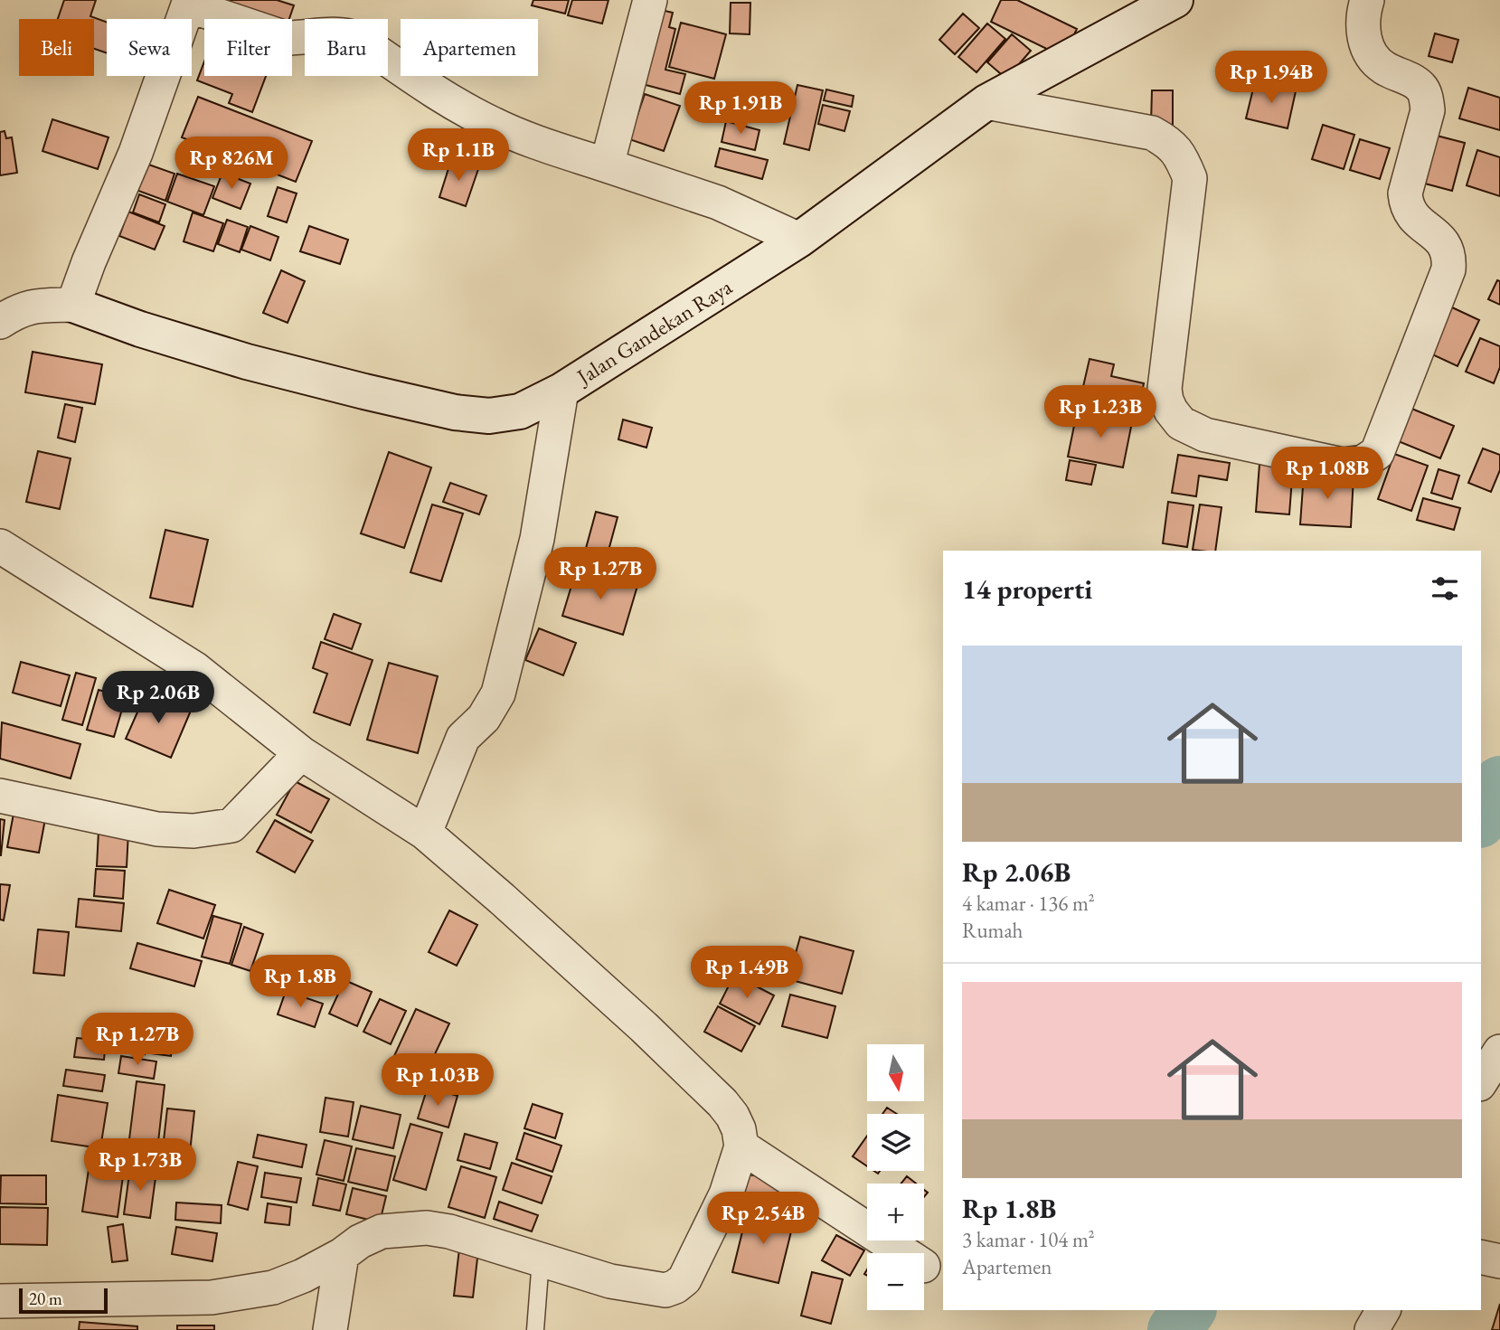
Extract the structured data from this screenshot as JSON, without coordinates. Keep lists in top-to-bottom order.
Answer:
{
  "streets": {
    "street": ["Jalan Gandekan Raya"]
  },
  "scale_bar": "20 m",
  "north": "bottom",
  "page": {
    "chip": [
      "Beli",
      "Sewa",
      "Filter",
      "Baru",
      "Apartemen"
    ],
    "price": [
      "Rp 1.94B",
      "Rp 1.91B",
      "Rp 1.1B",
      "Rp 826M",
      "Rp 1.23B",
      "Rp 1.08B",
      "Rp 1.27B",
      "Rp 2.06B",
      "Rp 1.49B",
      "Rp 1.8B",
      "Rp 1.27B",
      "Rp 1.03B",
      "Rp 1.73B",
      "Rp 2.54B"
    ],
    "heading": "14 properti",
    "list": [
      {
        "name": "Rp 2.06B",
        "note": "4 kamar · 136 m² · Rumah"
      },
      {
        "name": "Rp 1.8B",
        "note": "3 kamar · 104 m² · Apartemen"
      }
    ],
    "map_buttons": ["+", "−"],
    "scale": "20 m"
  }
}
